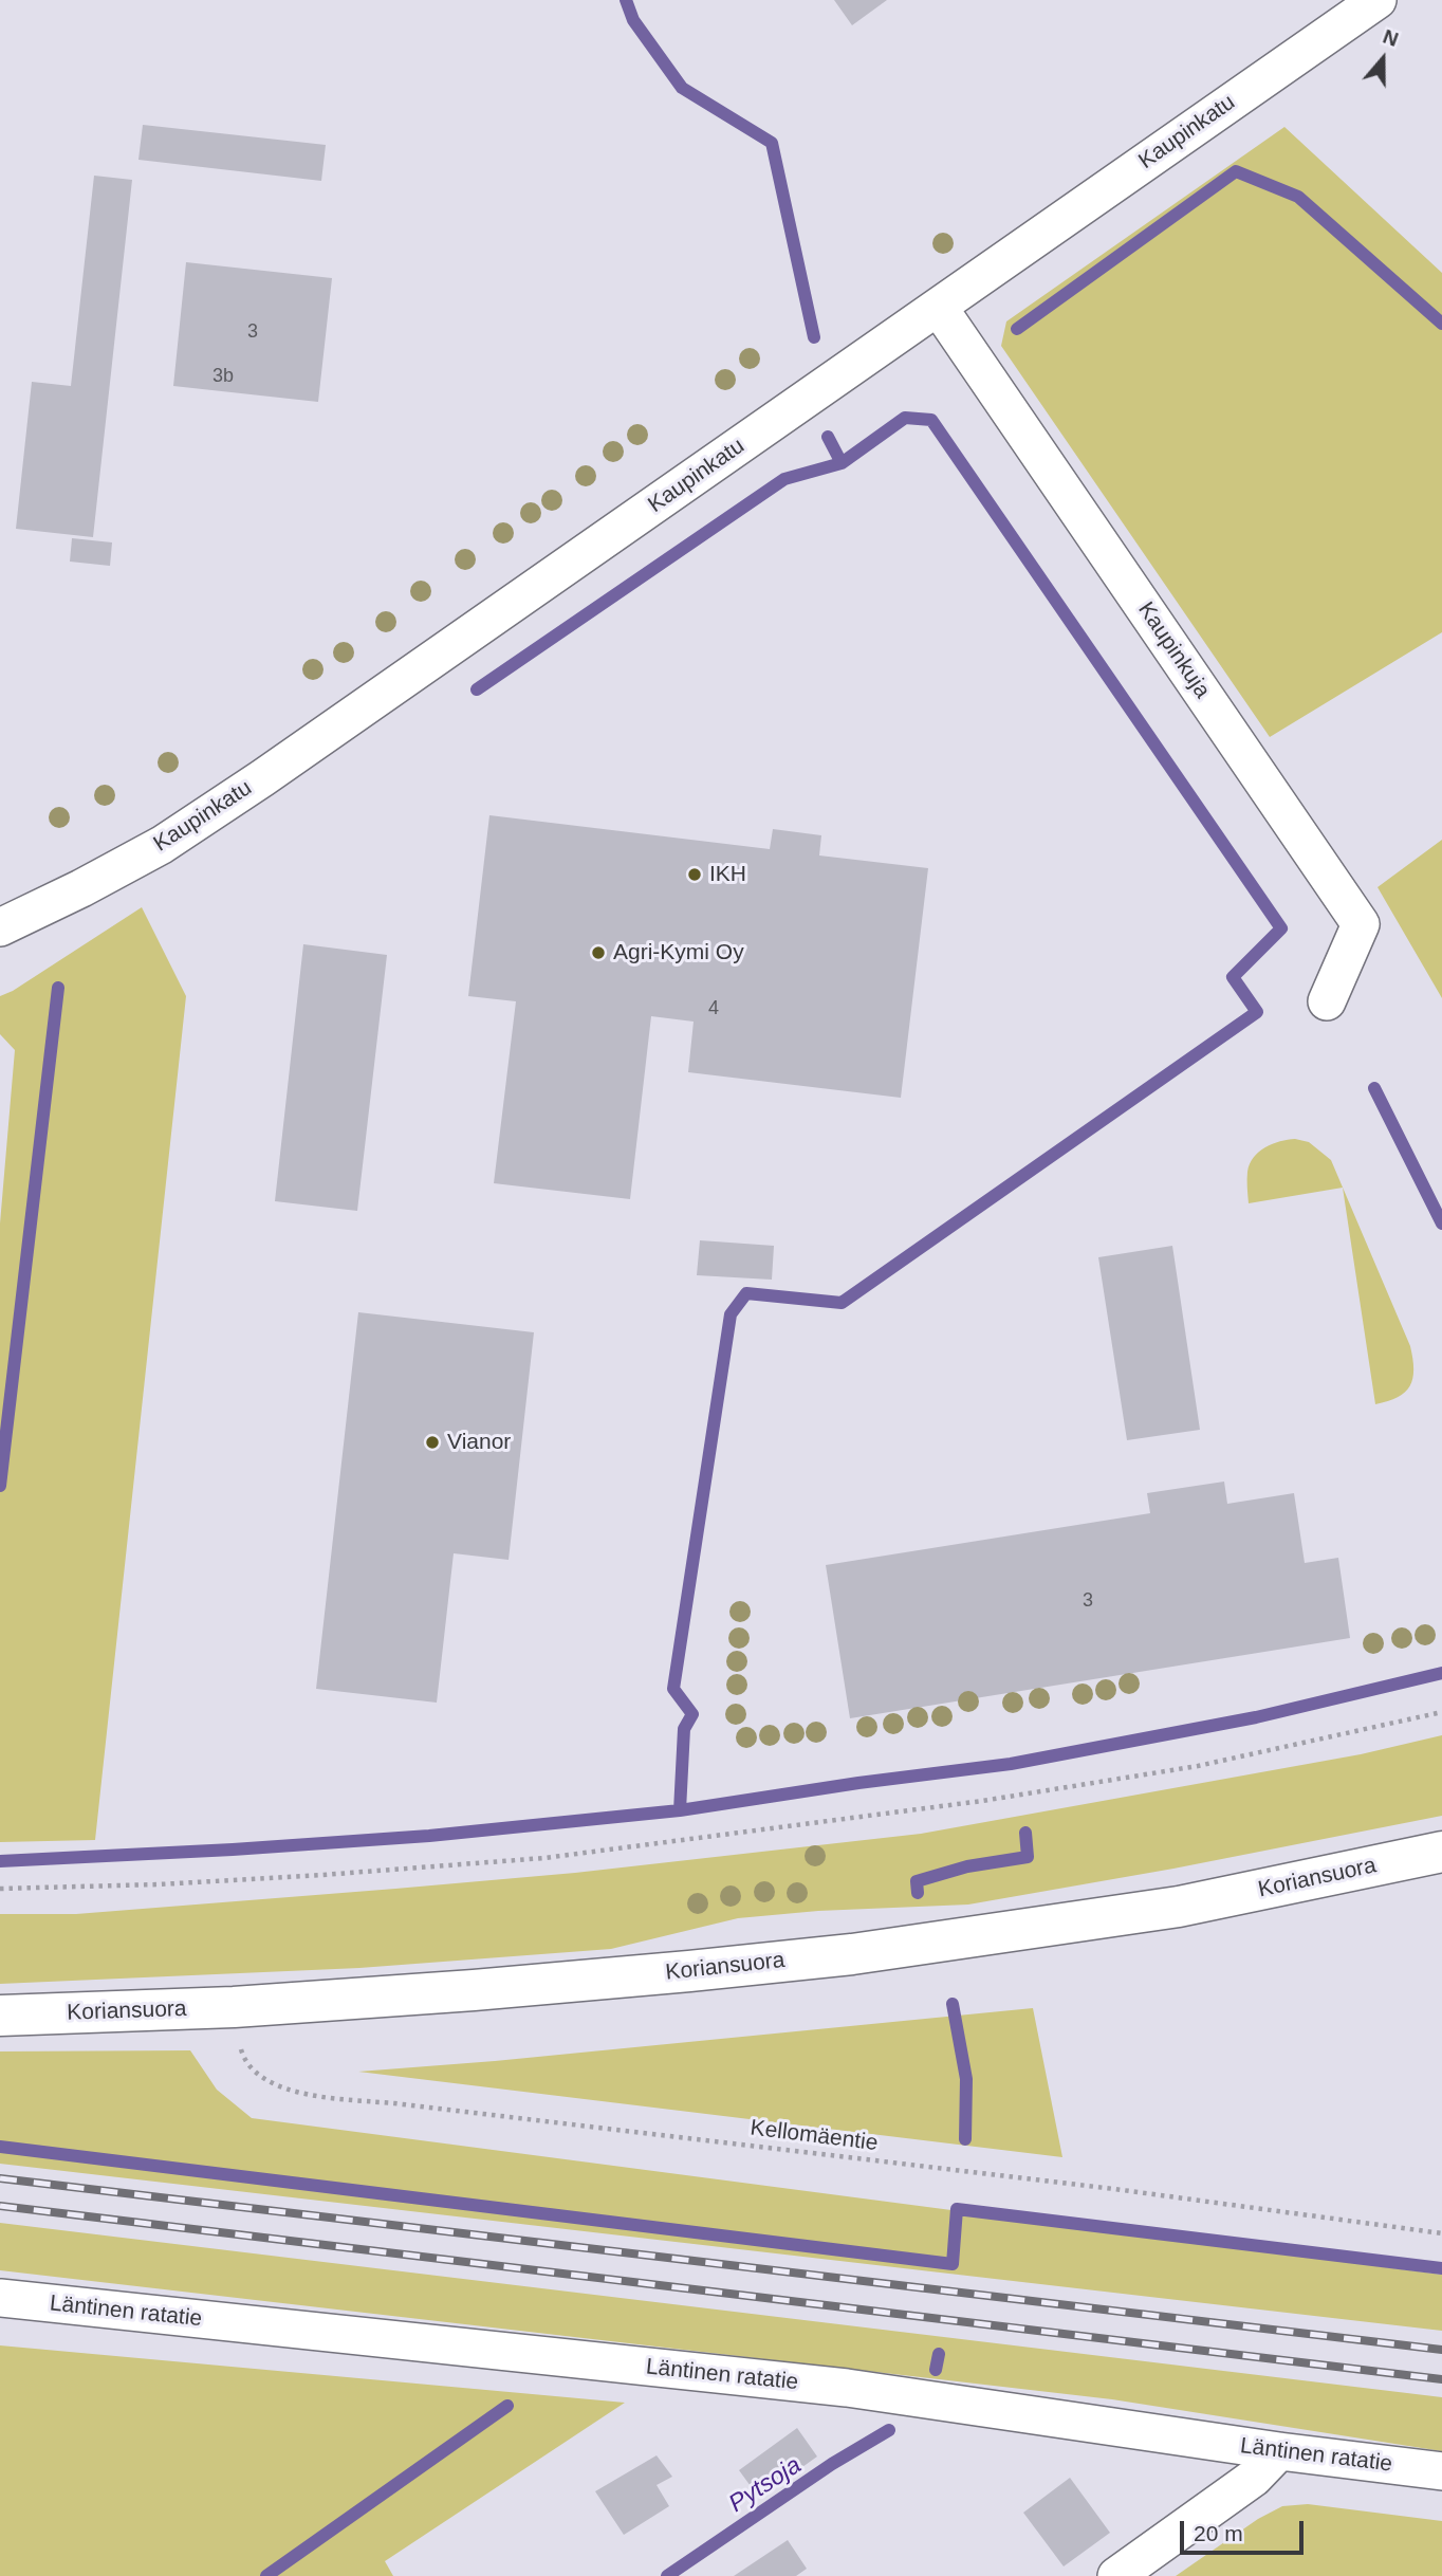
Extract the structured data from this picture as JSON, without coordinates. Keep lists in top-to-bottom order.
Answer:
{
  "streets": {
    "main road": ["Koriansuora"],
    "street": ["Kaupinkatu", "Kaupinkuja", "Läntinen ratatie"],
    "path": ["Kellomäentie"]
  },
  "crossings": [
    ["Kaupinkatu", "Kaupinkuja"],
    ["Koriansuora", "Kellomäentie"]
  ],
  "water": ["Pytsoja"],
  "places": ["IKH", "Agri-Kymi Oy", "Vianor"],
  "house_numbers": [
    "3",
    "3b",
    "4",
    "3"
  ],
  "scale_bar": "20 m",
  "north": "top"
}
